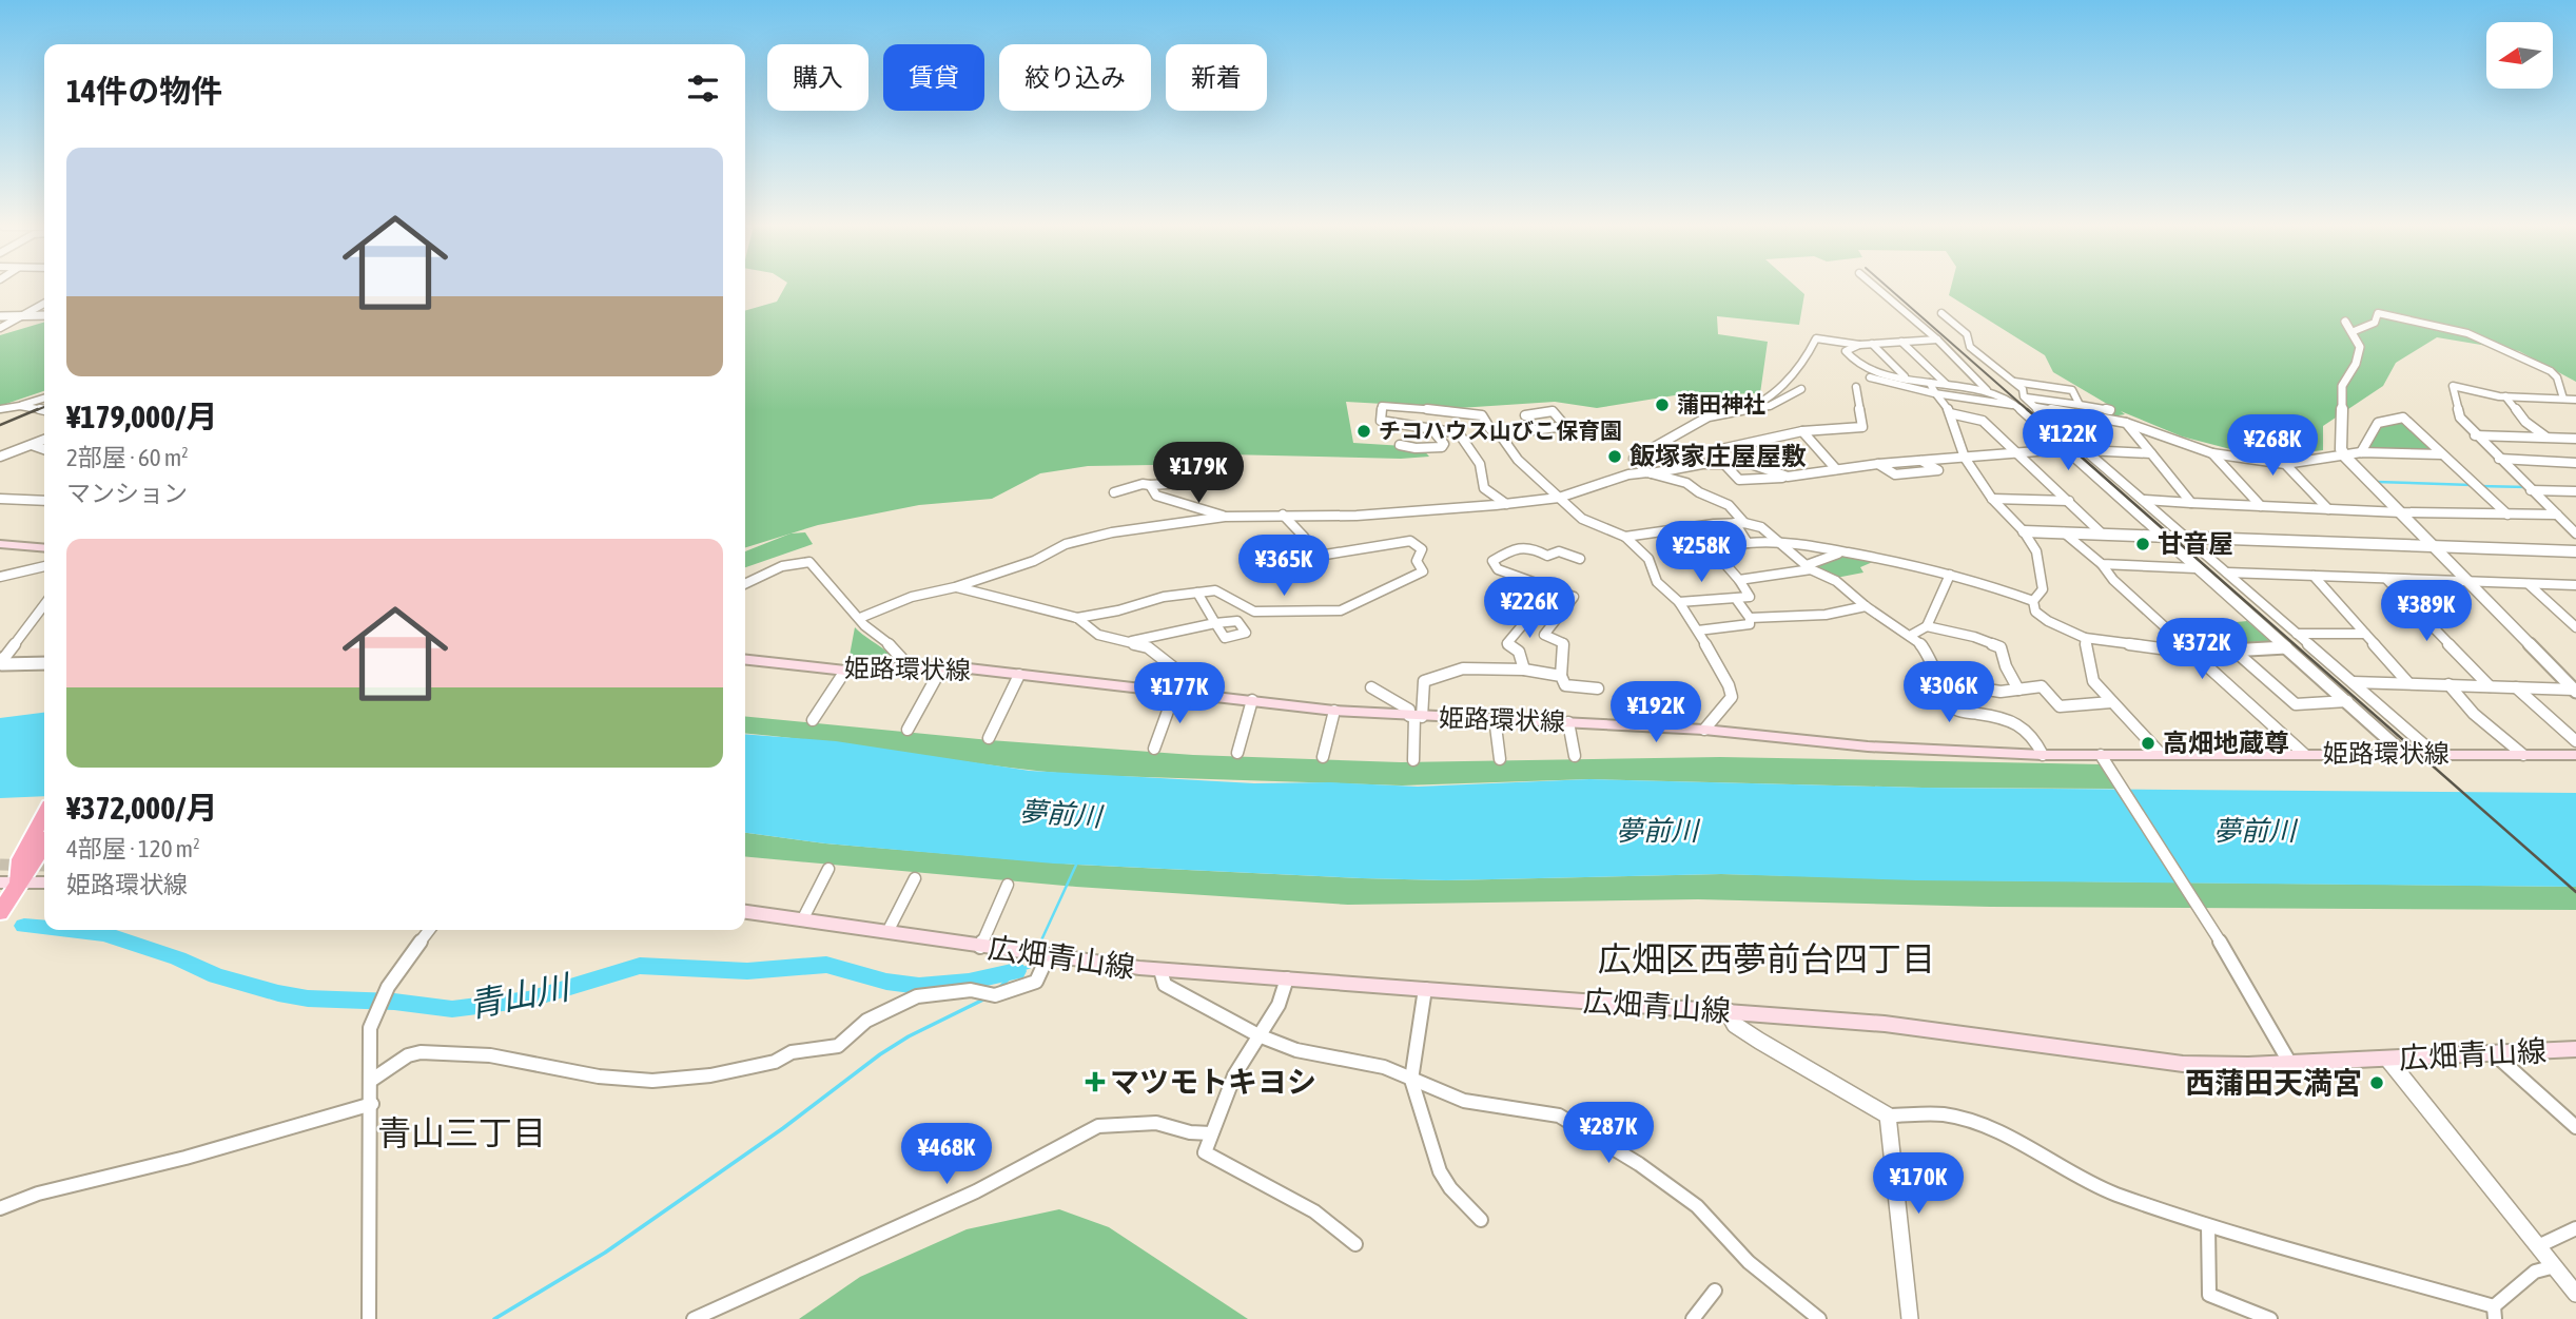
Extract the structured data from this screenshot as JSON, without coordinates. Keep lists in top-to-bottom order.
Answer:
{
  "streets": {
    "main road": ["姫路環状線", "広畑青山線"]
  },
  "districts": ["広畑区西夢前台四丁目", "青山三丁目"],
  "water": ["夢前川", "青山川"],
  "places": {
    "other": [
      "蒲田神社",
      "チコハウス山びこ保育園",
      "飯塚家庄屋屋敷",
      "甘音屋",
      "高畑地蔵尊",
      "西蒲田天満宮"
    ],
    "health": ["マツモトキヨシ"]
  },
  "north": "left",
  "page": {
    "chip": [
      "購入",
      "賃貸",
      "絞り込み",
      "新着"
    ],
    "heading": "14件の物件",
    "list": [
      {
        "name": "¥179,000/月",
        "note": "2部屋 · 60 m² · マンション"
      },
      {
        "name": "¥372,000/月",
        "note": "4部屋 · 120 m² · 姫路環状線"
      }
    ],
    "price": [
      "¥122K",
      "¥268K",
      "¥179K",
      "¥258K",
      "¥365K",
      "¥226K",
      "¥389K",
      "¥372K",
      "¥306K",
      "¥177K",
      "¥192K",
      "¥287K",
      "¥468K",
      "¥170K"
    ]
  }
}
